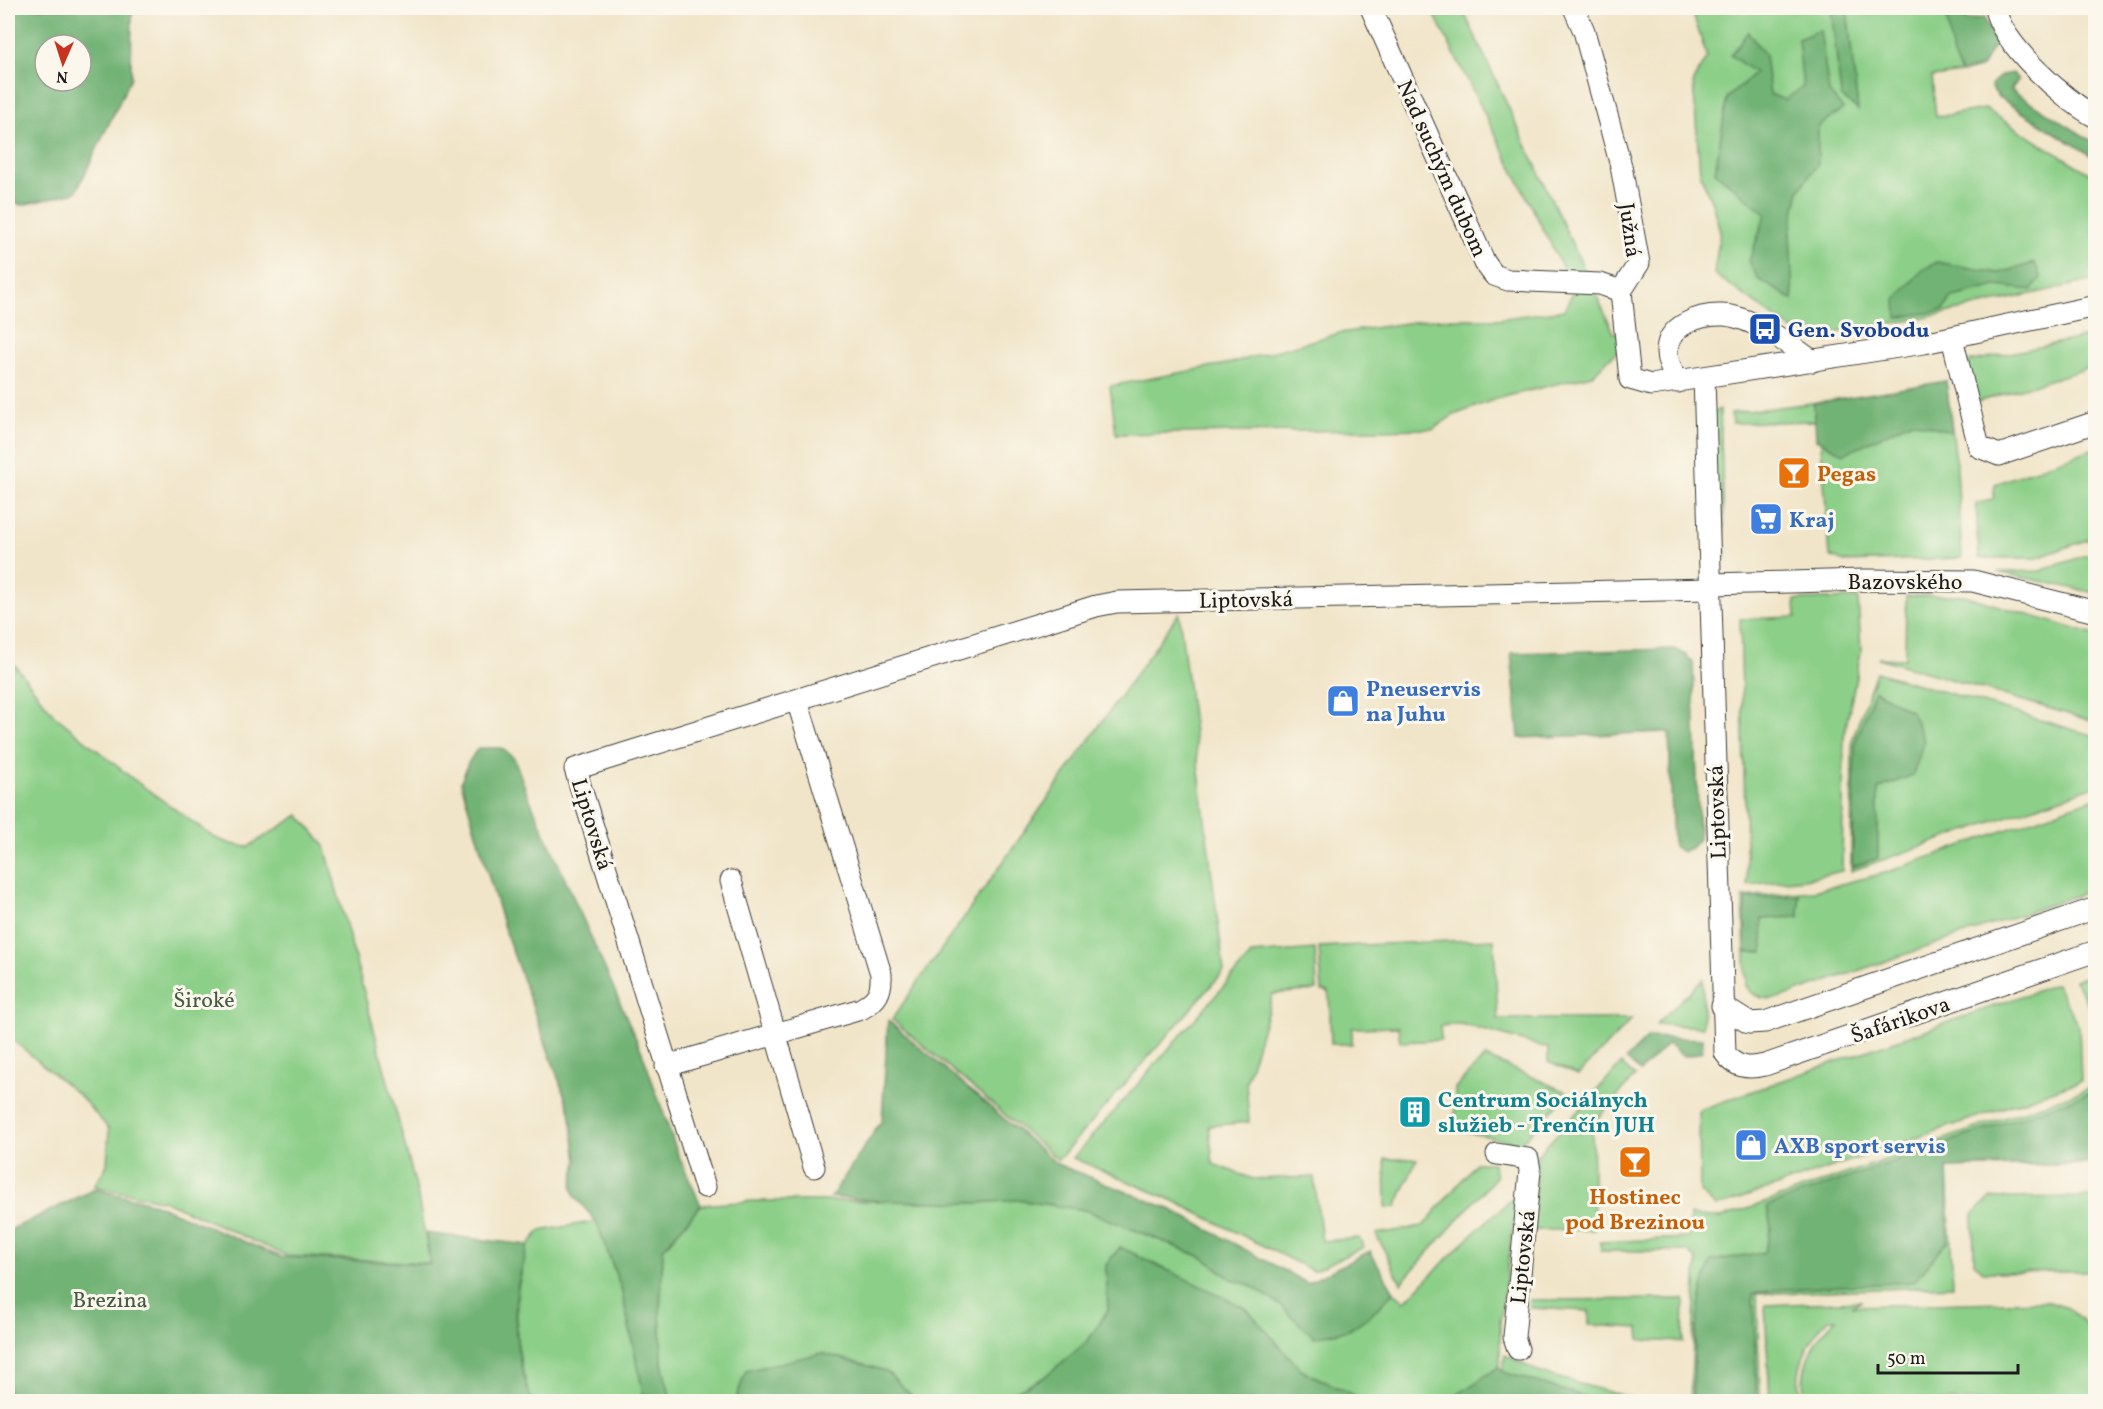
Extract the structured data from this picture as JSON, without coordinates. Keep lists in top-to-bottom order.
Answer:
{
  "streets": {
    "street": [
      "Nad suchým dubom",
      "Južná",
      "Bazovského",
      "Liptovská",
      "Šafárikova"
    ]
  },
  "crossings": [
    ["Nad suchým dubom", "Južná"],
    ["Južná", "Liptovská"],
    ["Bazovského", "Liptovská"],
    ["Liptovská", "Šafárikova"]
  ],
  "parks": ["Široké", "Brezina"],
  "places": {
    "bus stop": ["Gen. Svobodu"],
    "bar": ["Pegas", "Hostinec pod Brezinou"],
    "supermarket": ["Kraj"],
    "shop": ["Pneuservis na Juhu", "AXB sport servis"],
    "building": ["Centrum Sociálnych služieb - Trenčín JUH"]
  },
  "scale_bar": "50 m",
  "north": "bottom"
}
